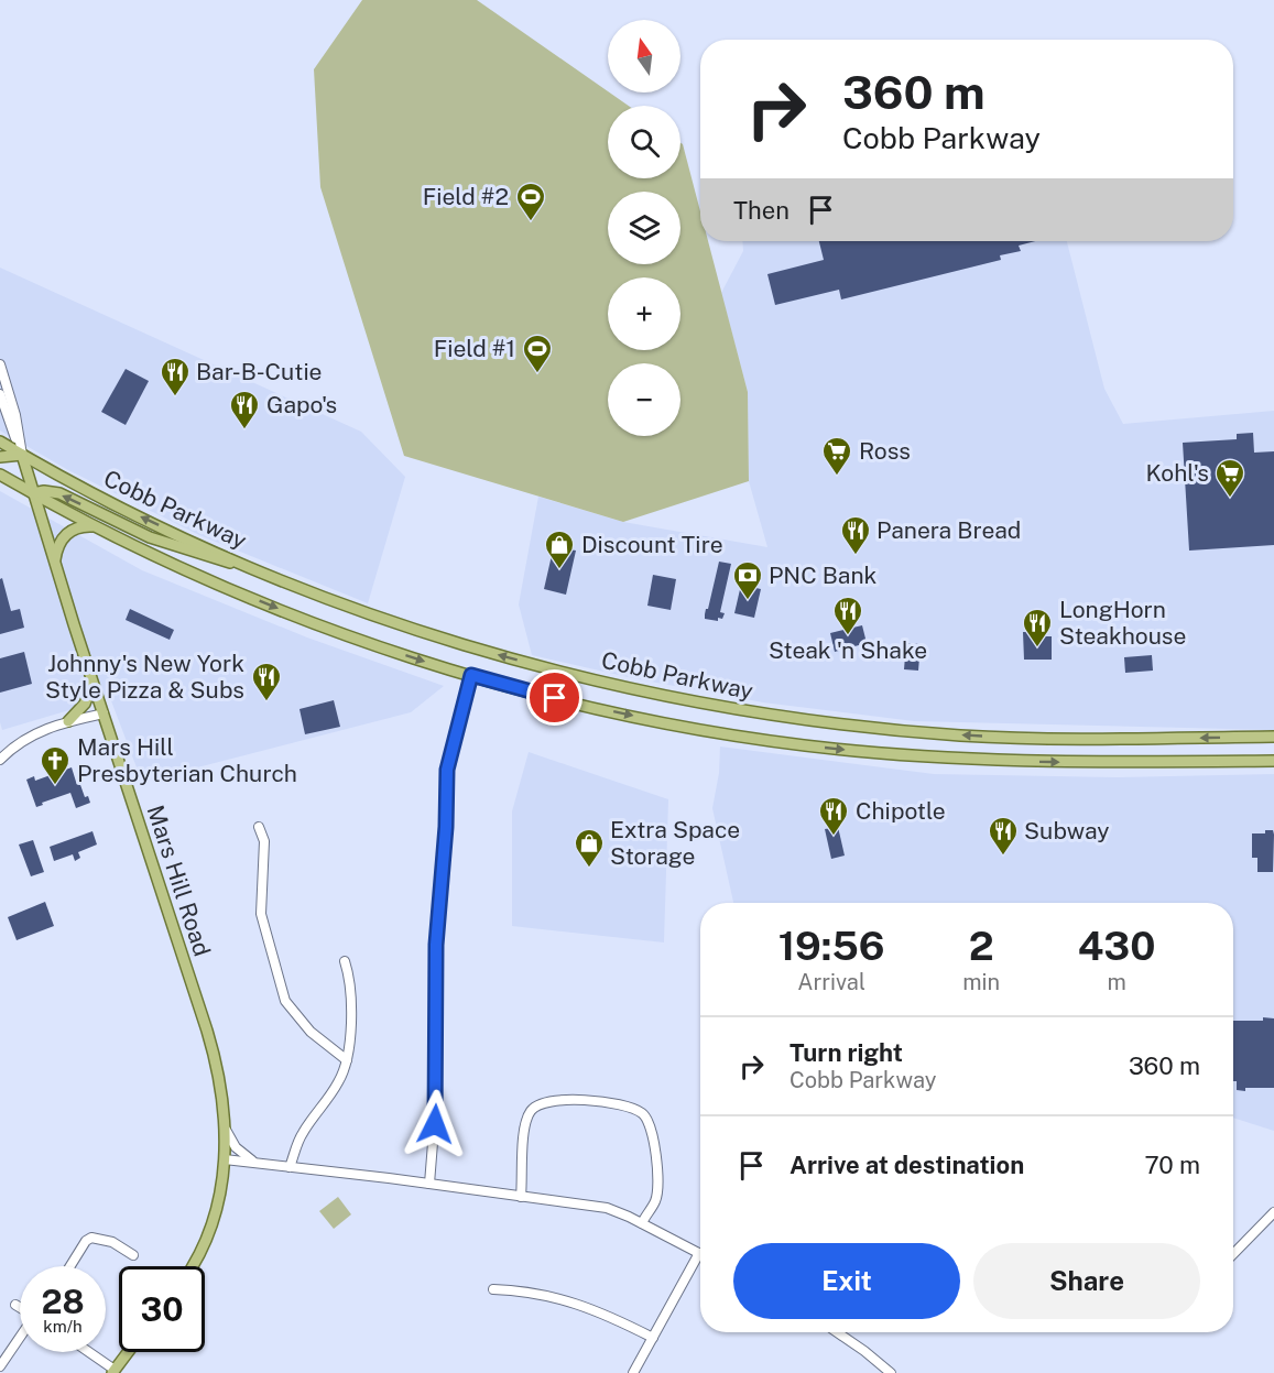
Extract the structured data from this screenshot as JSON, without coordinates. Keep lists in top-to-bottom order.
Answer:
{
  "streets": {
    "main road": ["Cobb Parkway", "Mars Hill Road"]
  },
  "crossings": [
    ["Cobb Parkway", "Mars Hill Road"]
  ],
  "places": {
    "sports": ["Field #2", "Field #1"],
    "restaurant": [
      "Bar-B-Cutie",
      "Gapo's",
      "Panera Bread",
      "Steak 'n Shake",
      "LongHorn Steakhouse",
      "Johnny's New York Style Pizza & Subs",
      "Chipotle",
      "Subway"
    ],
    "supermarket": ["Ross", "Kohl's"],
    "shop": ["Discount Tire", "Extra Space Storage"],
    "bank": ["PNC Bank"],
    "church": ["Mars Hill Presbyterian Church"]
  },
  "north": "top",
  "page": {
    "map_buttons": ["+", "−"],
    "turn": ["360 m", "Cobb Parkway"],
    "then": "Then",
    "eta": [
      "19:56",
      "Arrival",
      "2",
      "min",
      "430",
      "m"
    ],
    "list": [
      {
        "name": "Turn right",
        "note": "Cobb Parkway",
        "value": "360 m"
      },
      {
        "name": "Arrive at destination",
        "value": "70 m"
      }
    ],
    "buttons": ["Exit", "Share"],
    "speed": "28 km/h",
    "limit": "30"
  }
}
